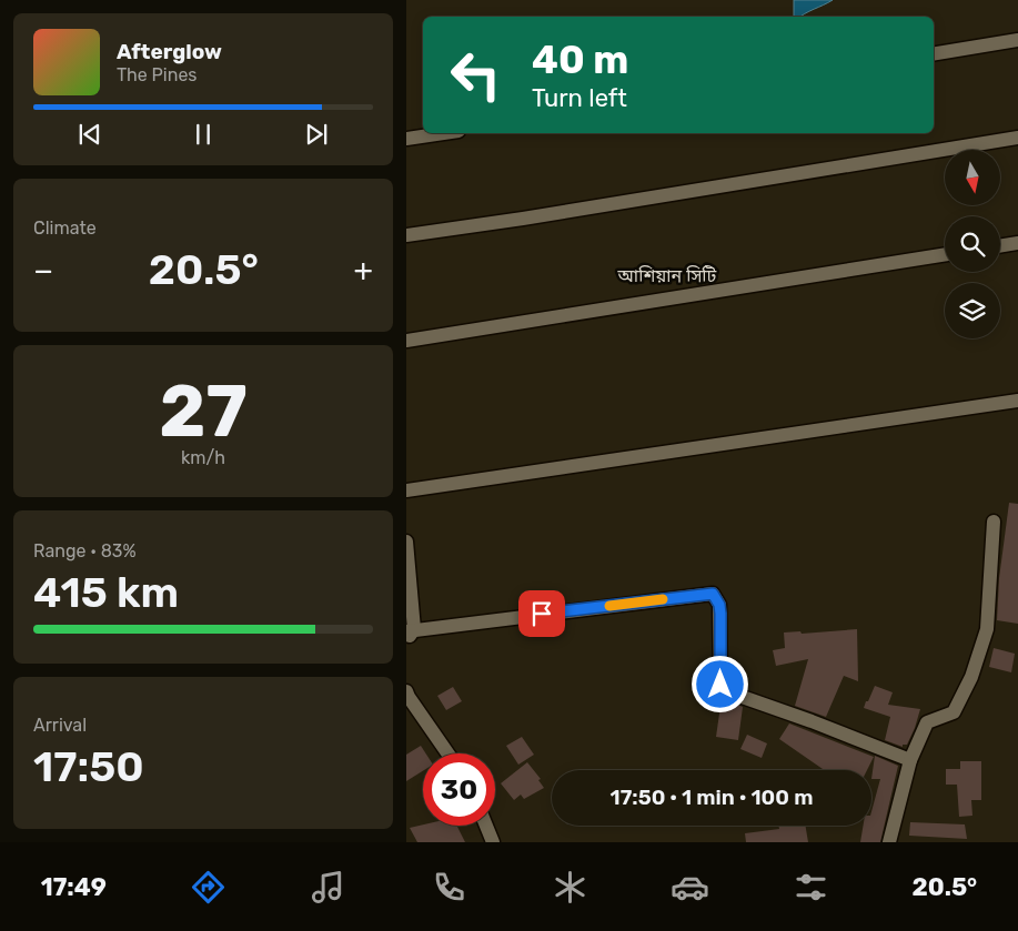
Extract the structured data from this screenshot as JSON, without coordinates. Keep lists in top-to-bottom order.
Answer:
{
  "districts": ["আশিয়ান সিটি"],
  "north": "bottom",
  "page": {
    "turn": ["40 m", "Turn left"],
    "song": ["Afterglow", "The Pines"],
    "tile": [
      "Climate",
      ["27", "km/h"],
      ["Range · 83%", "415 km"],
      ["Arrival", "17:50"]
    ],
    "heat": ["−", "20.5°", "+"],
    "limit": "30",
    "trip": "17:50 · 1 min · 100 m",
    "tabs": ["17:49", "20.5°"]
  }
}
